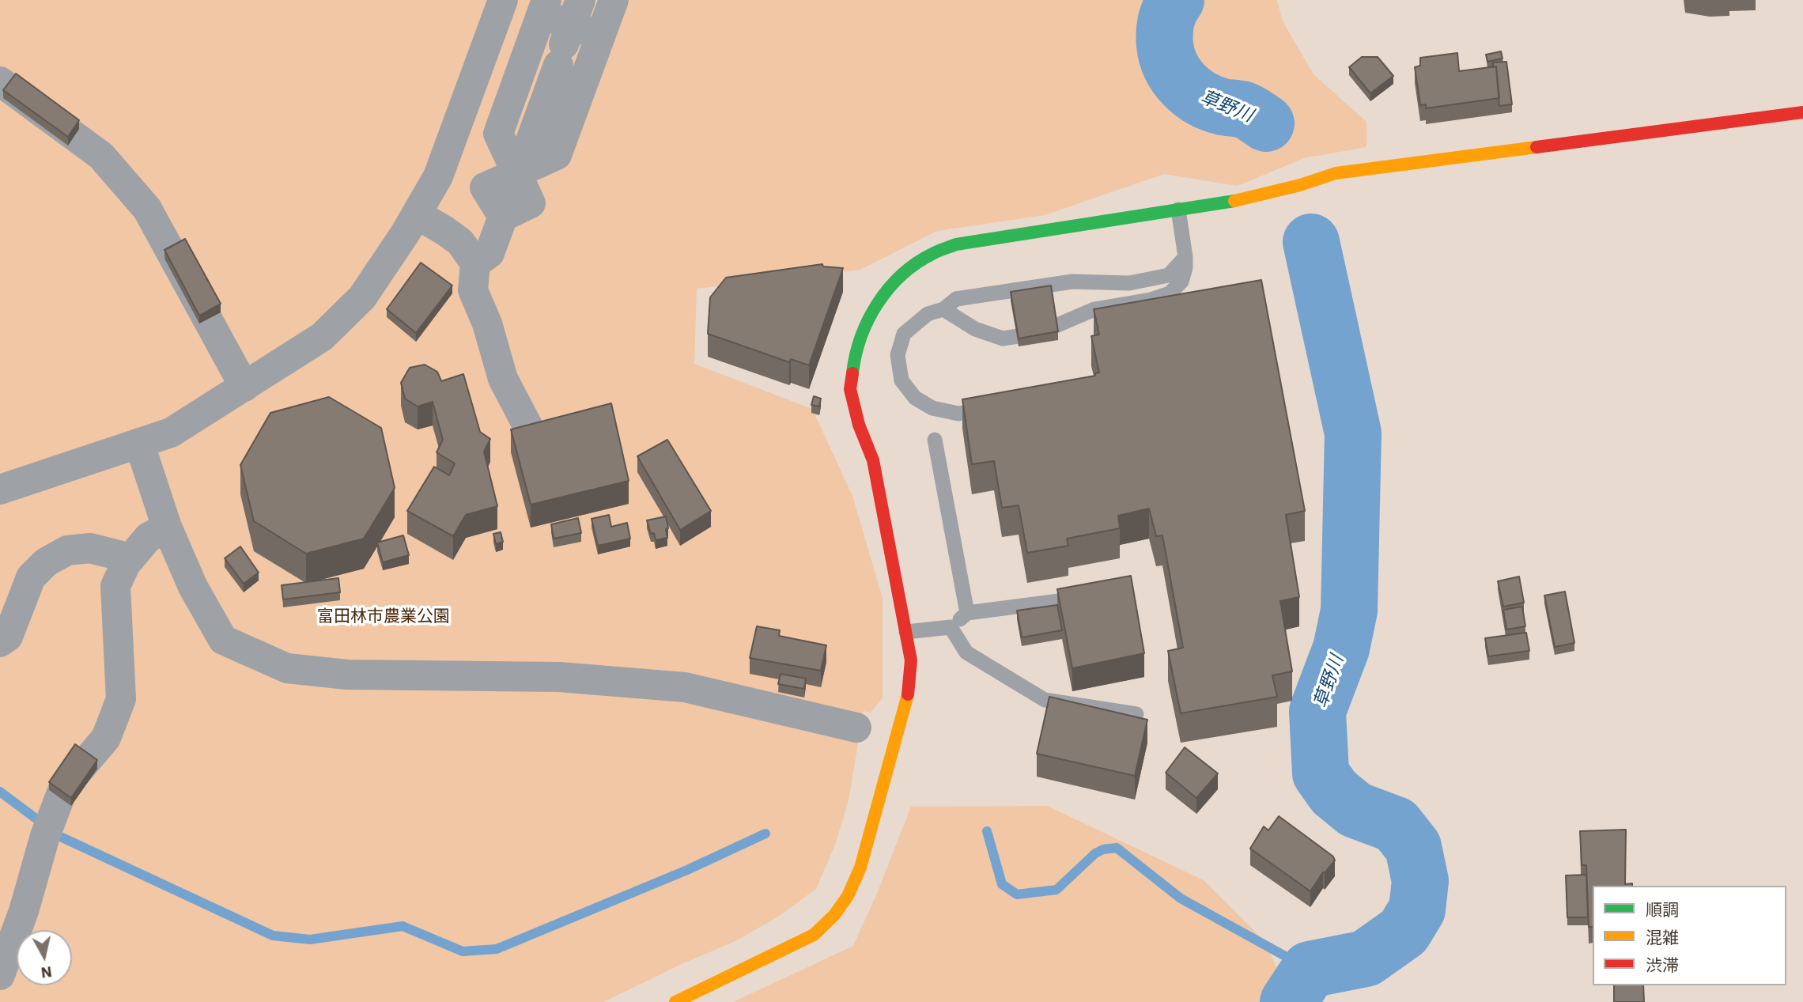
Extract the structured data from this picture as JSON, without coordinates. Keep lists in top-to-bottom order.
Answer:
{
  "water": ["草野川"],
  "parks": ["富田林市農業公園"],
  "legend": ["順調", "混雑", "渋滞"],
  "north": "bottom"
}
